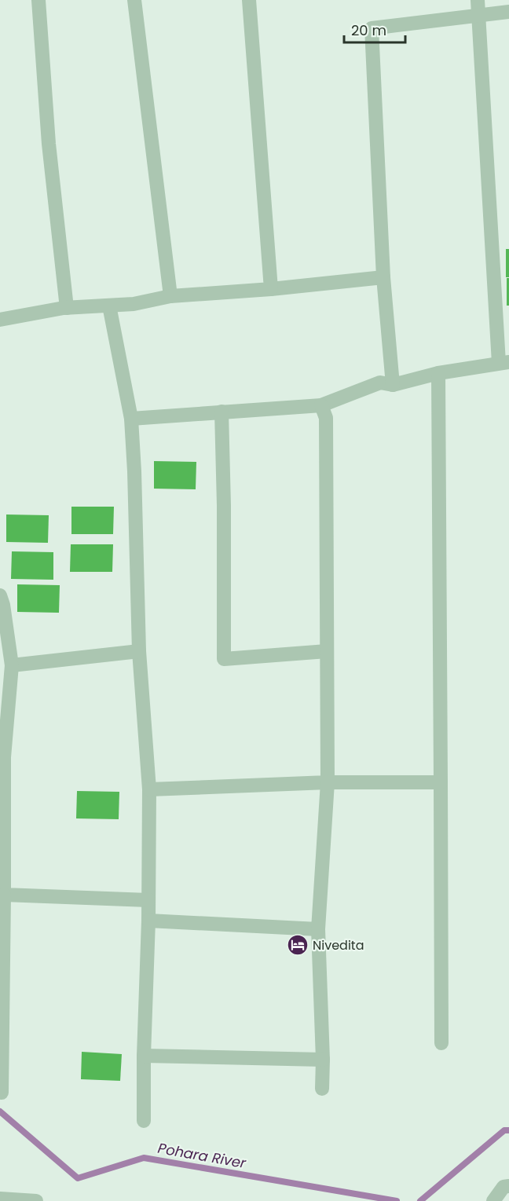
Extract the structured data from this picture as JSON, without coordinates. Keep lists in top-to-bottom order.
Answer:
{
  "water": ["Pohara River"],
  "places": {
    "hotel": ["Nivedita"]
  },
  "scale_bar": "20 m"
}
